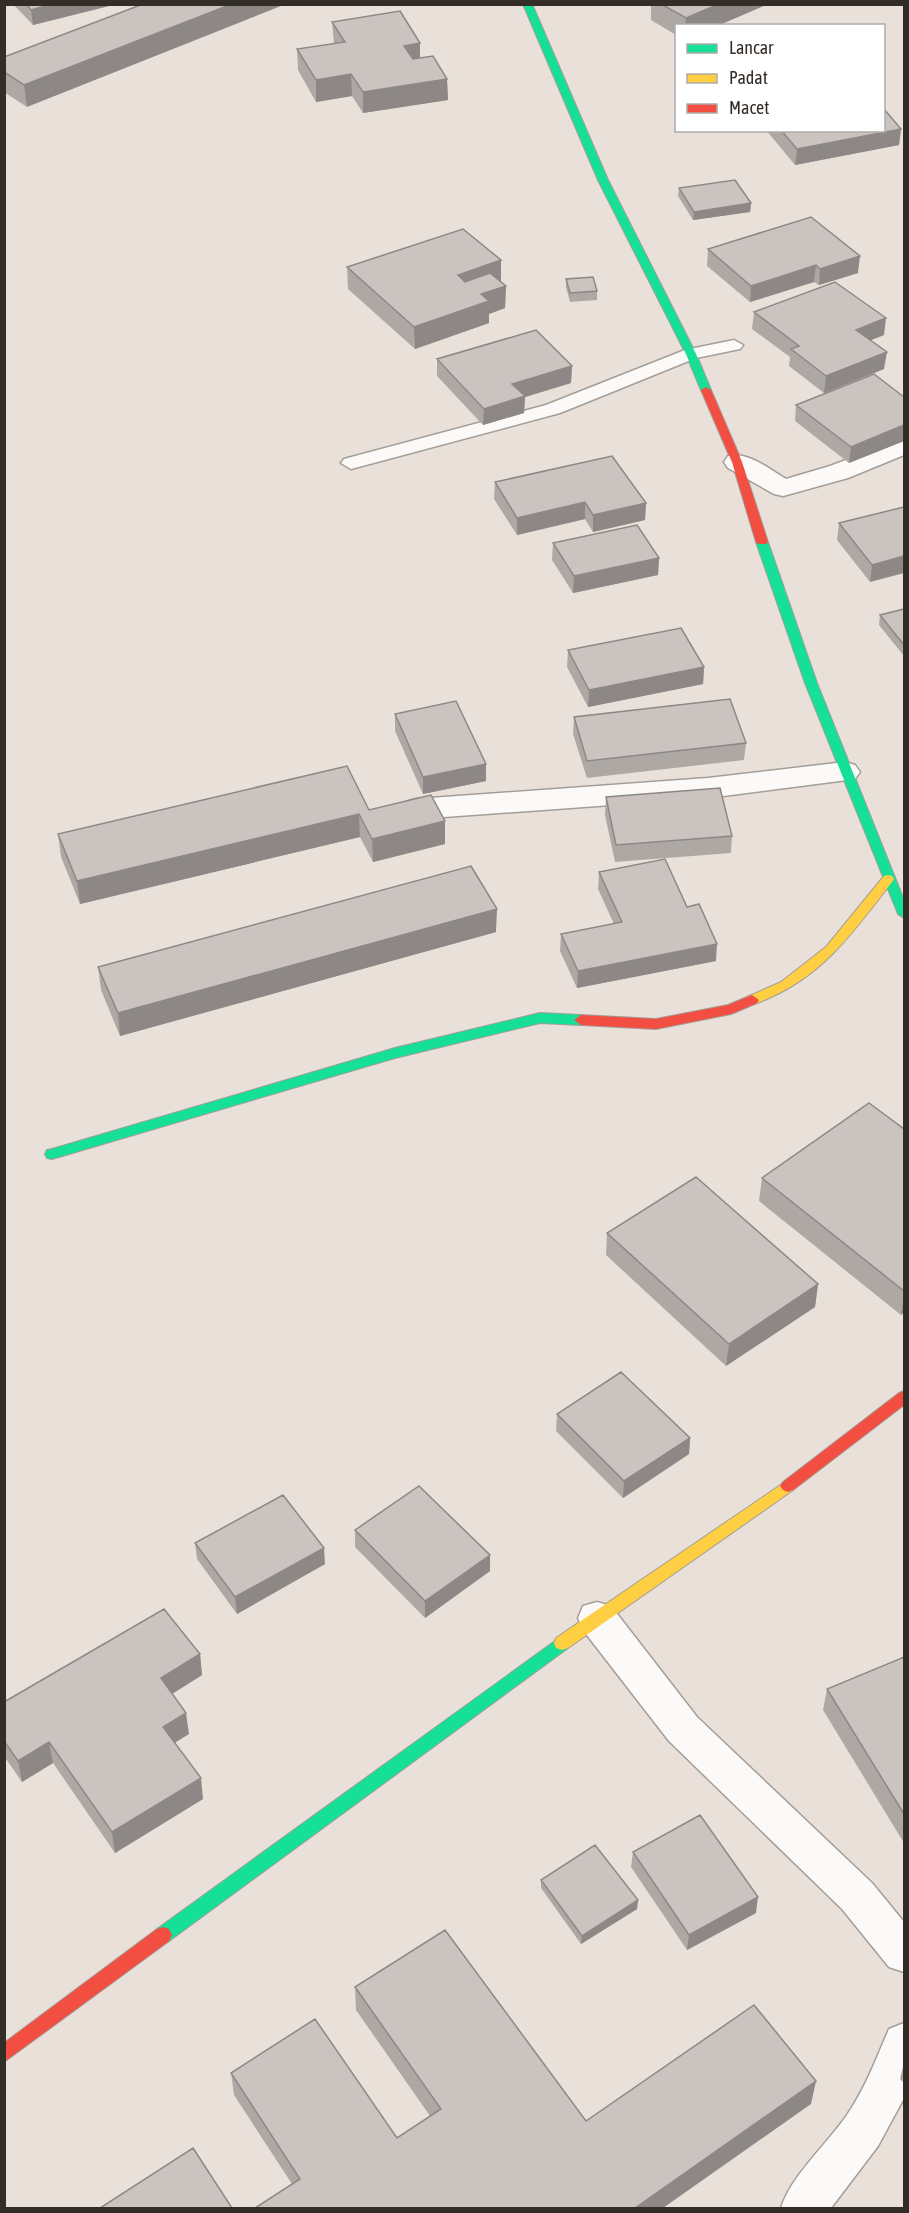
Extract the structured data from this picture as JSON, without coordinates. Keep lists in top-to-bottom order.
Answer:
{
  "legend": ["Lancar", "Padat", "Macet"]
}
